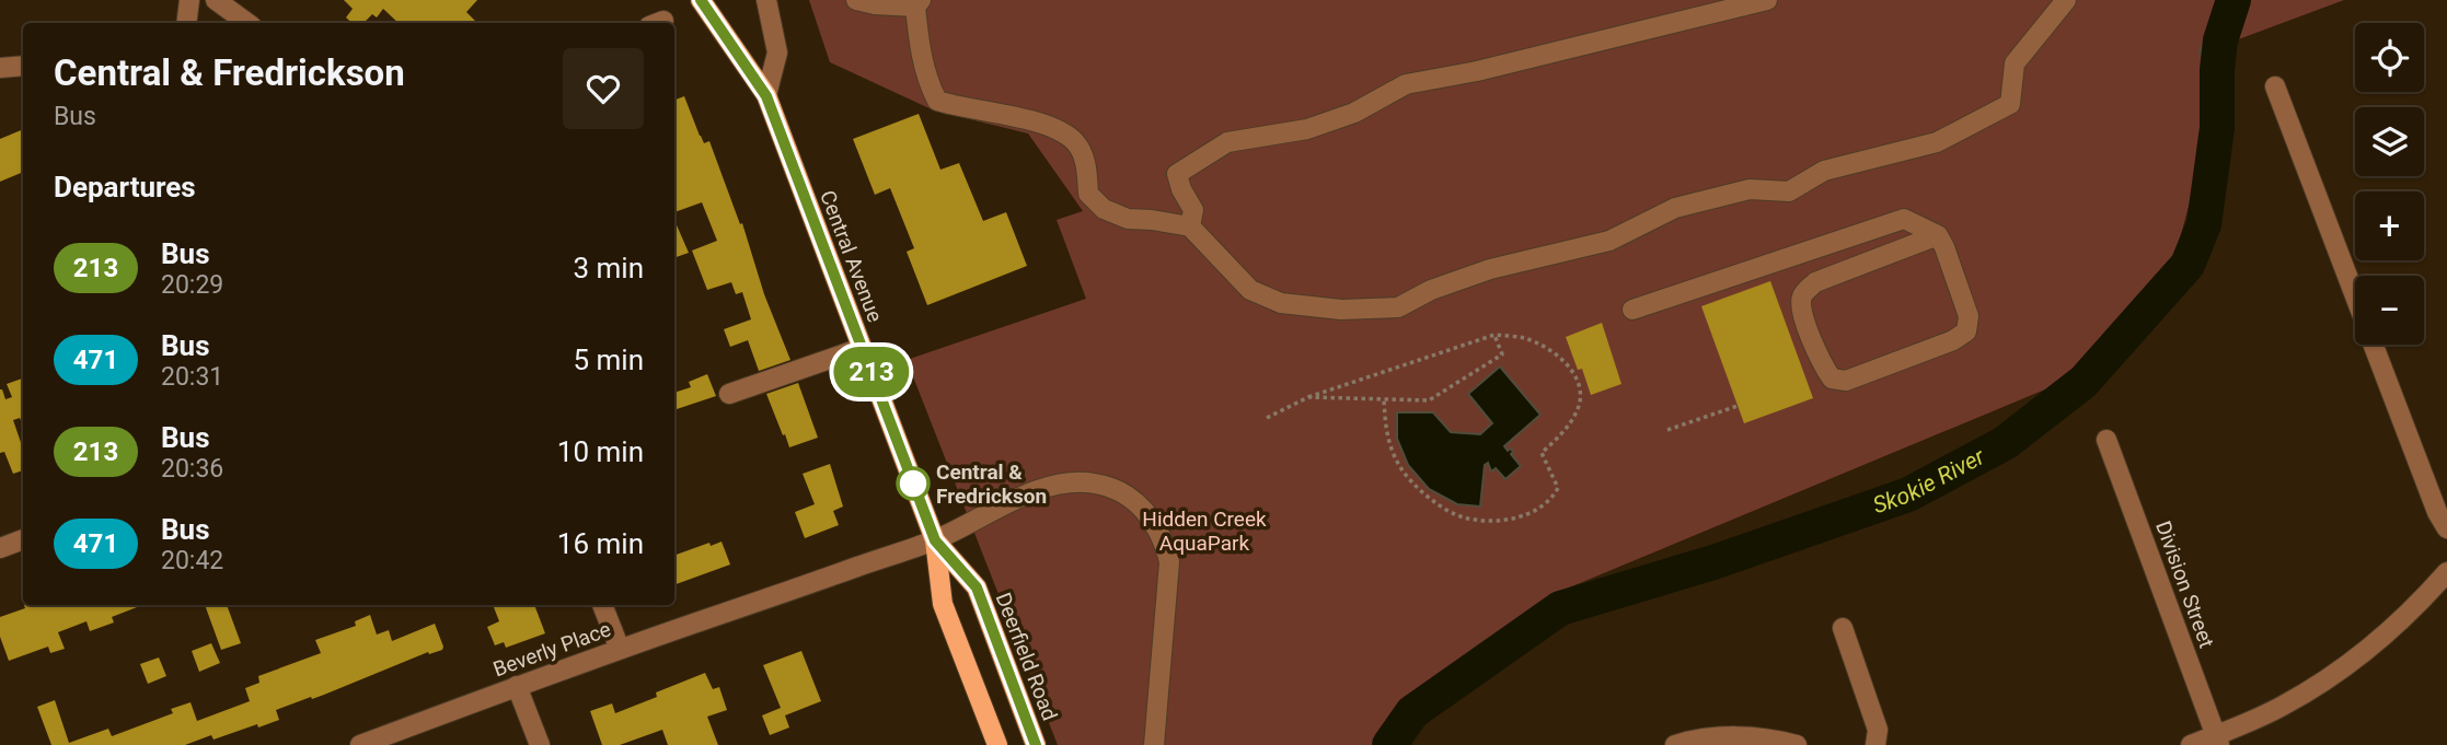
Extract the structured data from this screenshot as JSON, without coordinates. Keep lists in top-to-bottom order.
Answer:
{
  "streets": {
    "main road": ["Central Avenue", "Deerfield Road"],
    "street": ["Division Street", "Beverly Place"]
  },
  "crossings": [
    ["Central Avenue", "Beverly Place"],
    ["Central Avenue", "Deerfield Road"],
    ["Beverly Place", "Deerfield Road"]
  ],
  "water": ["Skokie River"],
  "parks": ["Hidden Creek AquaPark"],
  "places": ["Central & Fredrickson"],
  "lines": ["bus line 213"],
  "page": {
    "on_map": "213",
    "map_buttons": ["+", "−"],
    "heading": [
      ["Central & Fredrickson", "Bus"],
      "Departures"
    ],
    "list": [
      {
        "mark": "213",
        "name": "Bus",
        "note": "20:29",
        "value": "3 min"
      },
      {
        "mark": "471",
        "name": "Bus",
        "note": "20:31",
        "value": "5 min"
      },
      {
        "mark": "213",
        "name": "Bus",
        "note": "20:36",
        "value": "10 min"
      },
      {
        "mark": "471",
        "name": "Bus",
        "note": "20:42",
        "value": "16 min"
      }
    ]
  }
}
